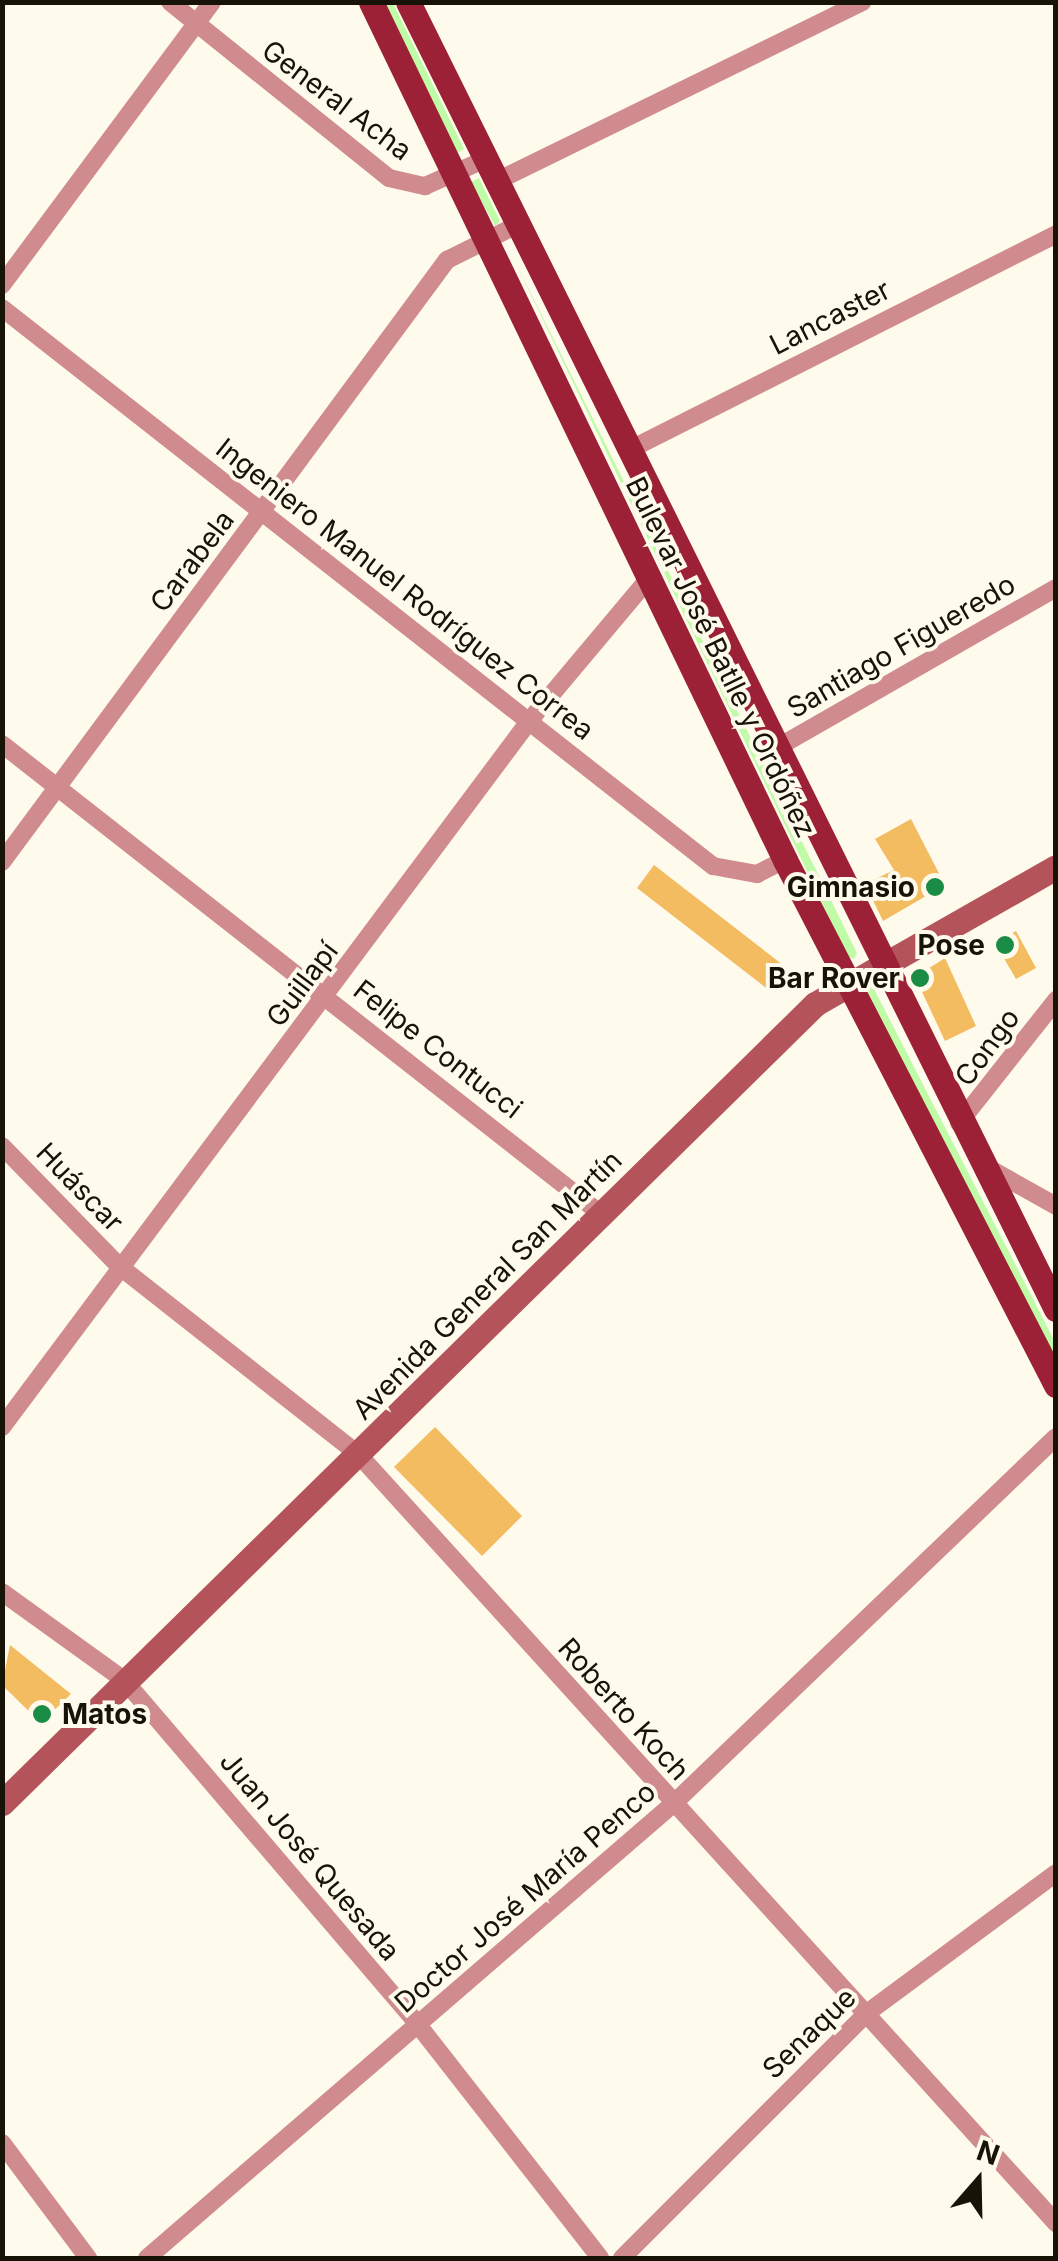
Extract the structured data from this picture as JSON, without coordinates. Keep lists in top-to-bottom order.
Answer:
{
  "streets": {
    "main road": ["Bulevar José Batlle y Ordóñez", "Avenida General San Martín"],
    "street": [
      "General Acha",
      "Lancaster",
      "Carabela",
      "Ingeniero Manuel Rodríguez Correa",
      "Santiago Figueredo",
      "Guillapí",
      "Congo",
      "Felipe Contucci",
      "Huáscar",
      "Roberto Koch",
      "Juan José Quesada",
      "Doctor José María Penco",
      "Senaque"
    ]
  },
  "crossings": [
    ["General Acha", "Bulevar José Batlle y Ordóñez"],
    ["Lancaster", "Bulevar José Batlle y Ordóñez"],
    ["Carabela", "Ingeniero Manuel Rodríguez Correa"],
    ["Carabela", "Bulevar José Batlle y Ordóñez"],
    ["Carabela", "Felipe Contucci"],
    ["Ingeniero Manuel Rodríguez Correa", "Bulevar José Batlle y Ordóñez"],
    ["Ingeniero Manuel Rodríguez Correa", "Guillapí"],
    ["Santiago Figueredo", "Bulevar José Batlle y Ordóñez"],
    ["Bulevar José Batlle y Ordóñez", "Guillapí"],
    ["Bulevar José Batlle y Ordóñez", "Congo"],
    ["Bulevar José Batlle y Ordóñez", "Avenida General San Martín"],
    ["Guillapí", "Felipe Contucci"],
    ["Guillapí", "Huáscar"],
    ["Guillapí", "Roberto Koch"],
    ["Felipe Contucci", "Avenida General San Martín"],
    ["Huáscar", "Roberto Koch"],
    ["Avenida General San Martín", "Roberto Koch"],
    ["Avenida General San Martín", "Juan José Quesada"],
    ["Roberto Koch", "Doctor José María Penco"],
    ["Roberto Koch", "Senaque"],
    ["Juan José Quesada", "Doctor José María Penco"]
  ],
  "places": [
    "Gimnasio",
    "Pose",
    "Bar Rover",
    "Matos"
  ],
  "north": "top"
}
